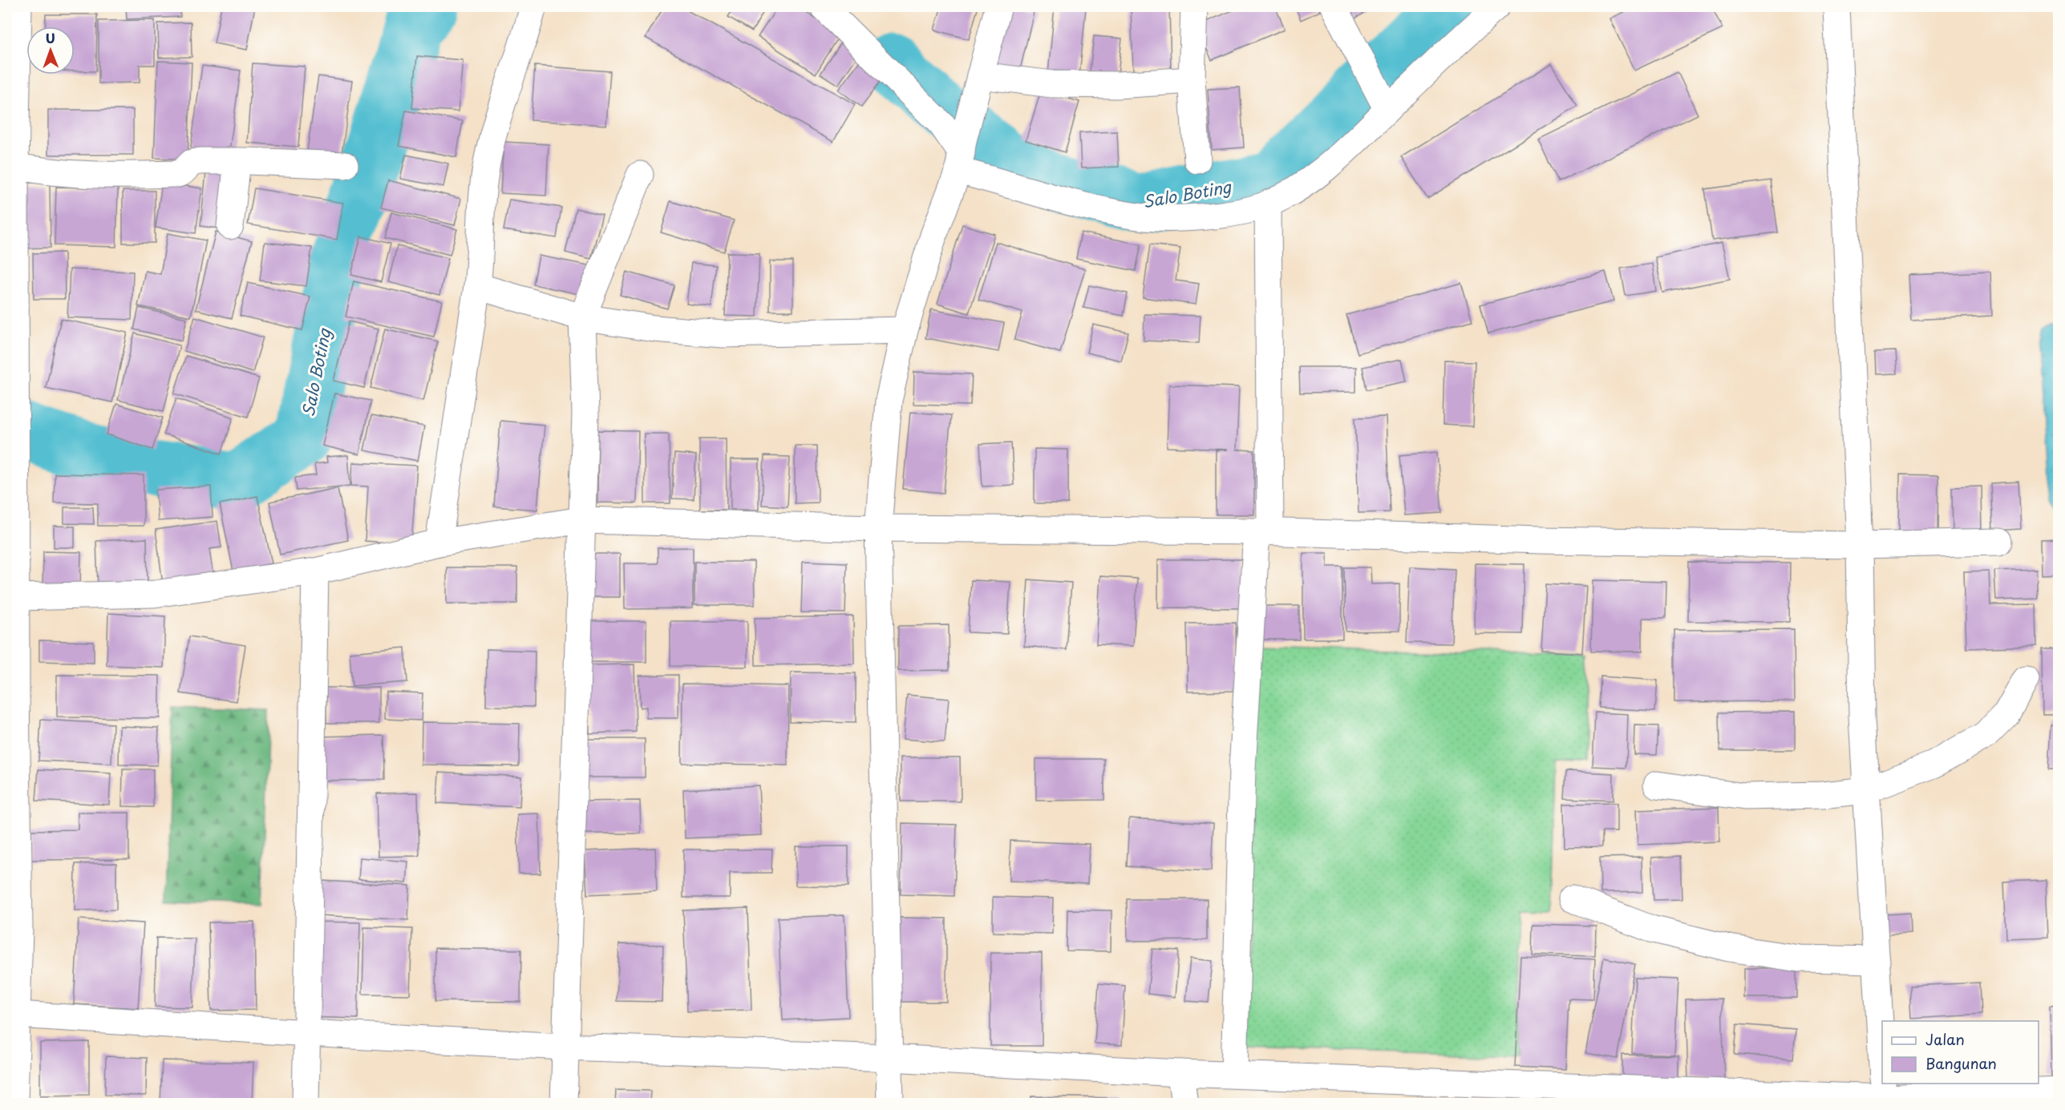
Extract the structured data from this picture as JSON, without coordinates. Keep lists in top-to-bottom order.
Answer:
{
  "water": ["Salo Boting"],
  "legend": ["Jalan", "Bangunan"],
  "north": "top"
}
